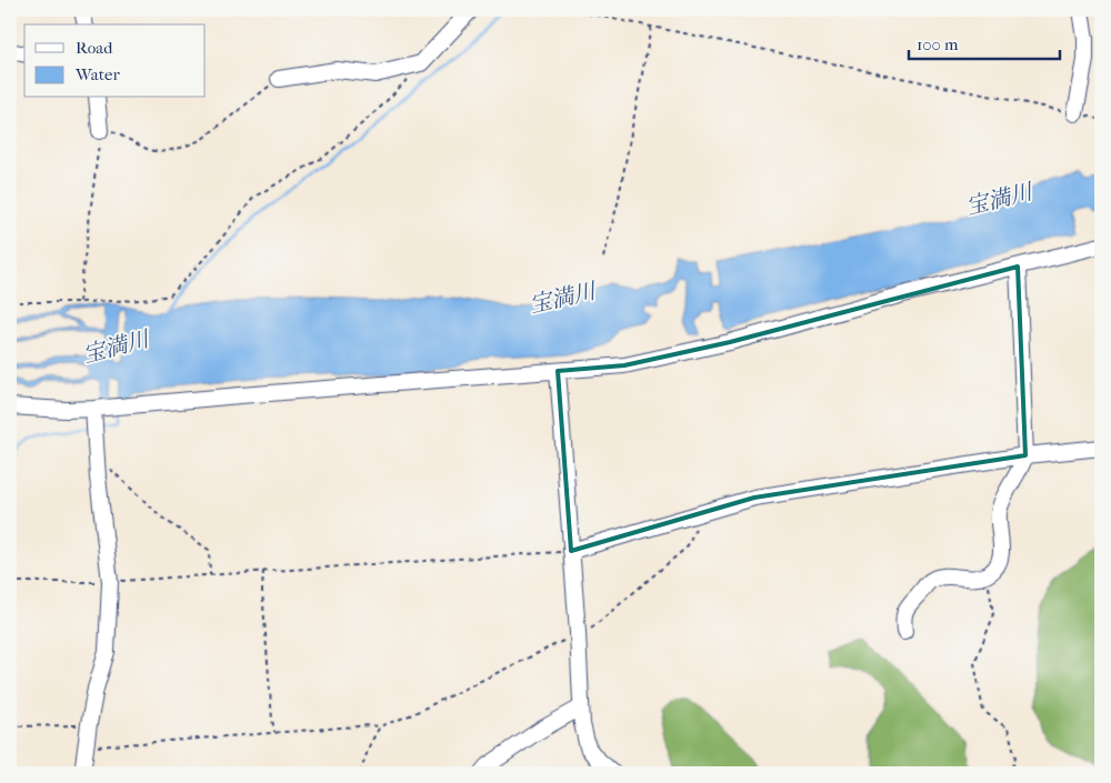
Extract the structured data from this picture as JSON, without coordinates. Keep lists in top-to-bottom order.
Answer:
{
  "water": ["宝満川"],
  "legend": ["Road", "Water"],
  "scale_bar": "100 m"
}
